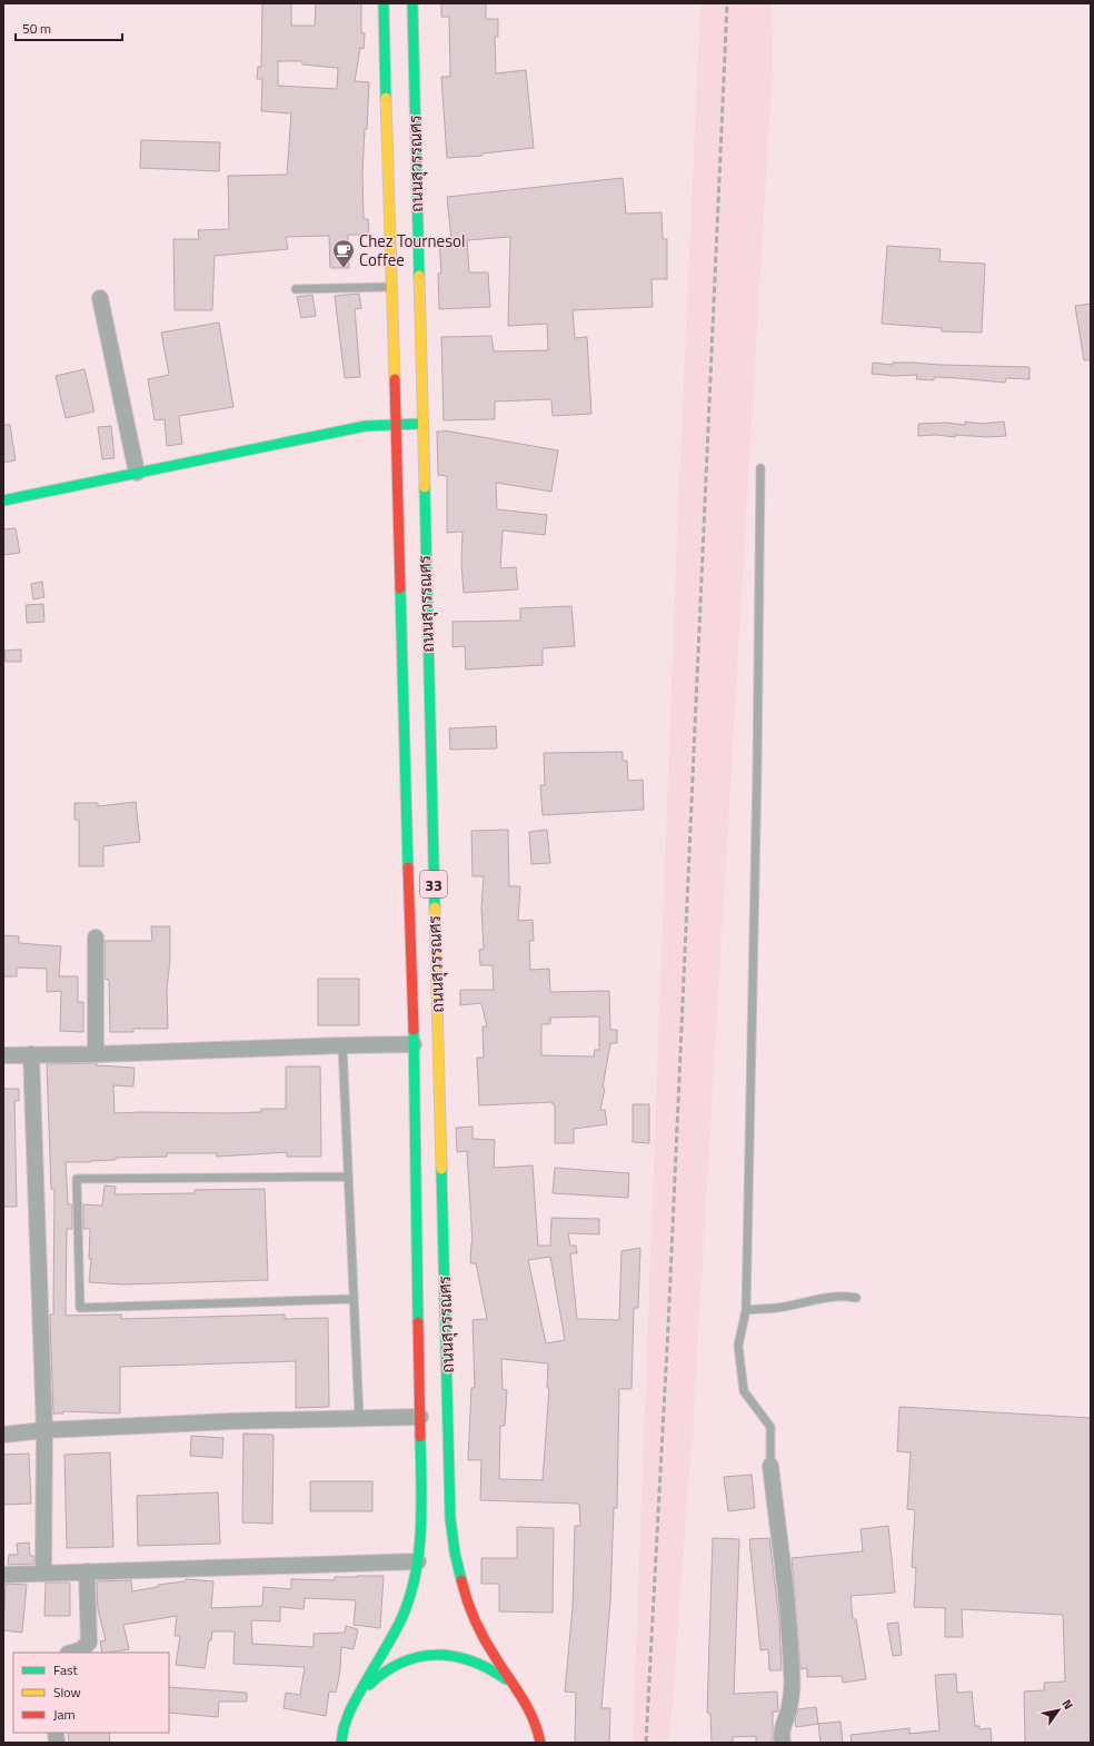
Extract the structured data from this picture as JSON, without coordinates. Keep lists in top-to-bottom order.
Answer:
{
  "streets": {
    "main road": ["ถนนสุวรรณศร", "33"]
  },
  "places": {
    "cafe": ["Chez Tournesol Coffee"]
  },
  "legend": ["Fast", "Slow", "Jam"],
  "scale_bar": "50 m",
  "north": "top right"
}
